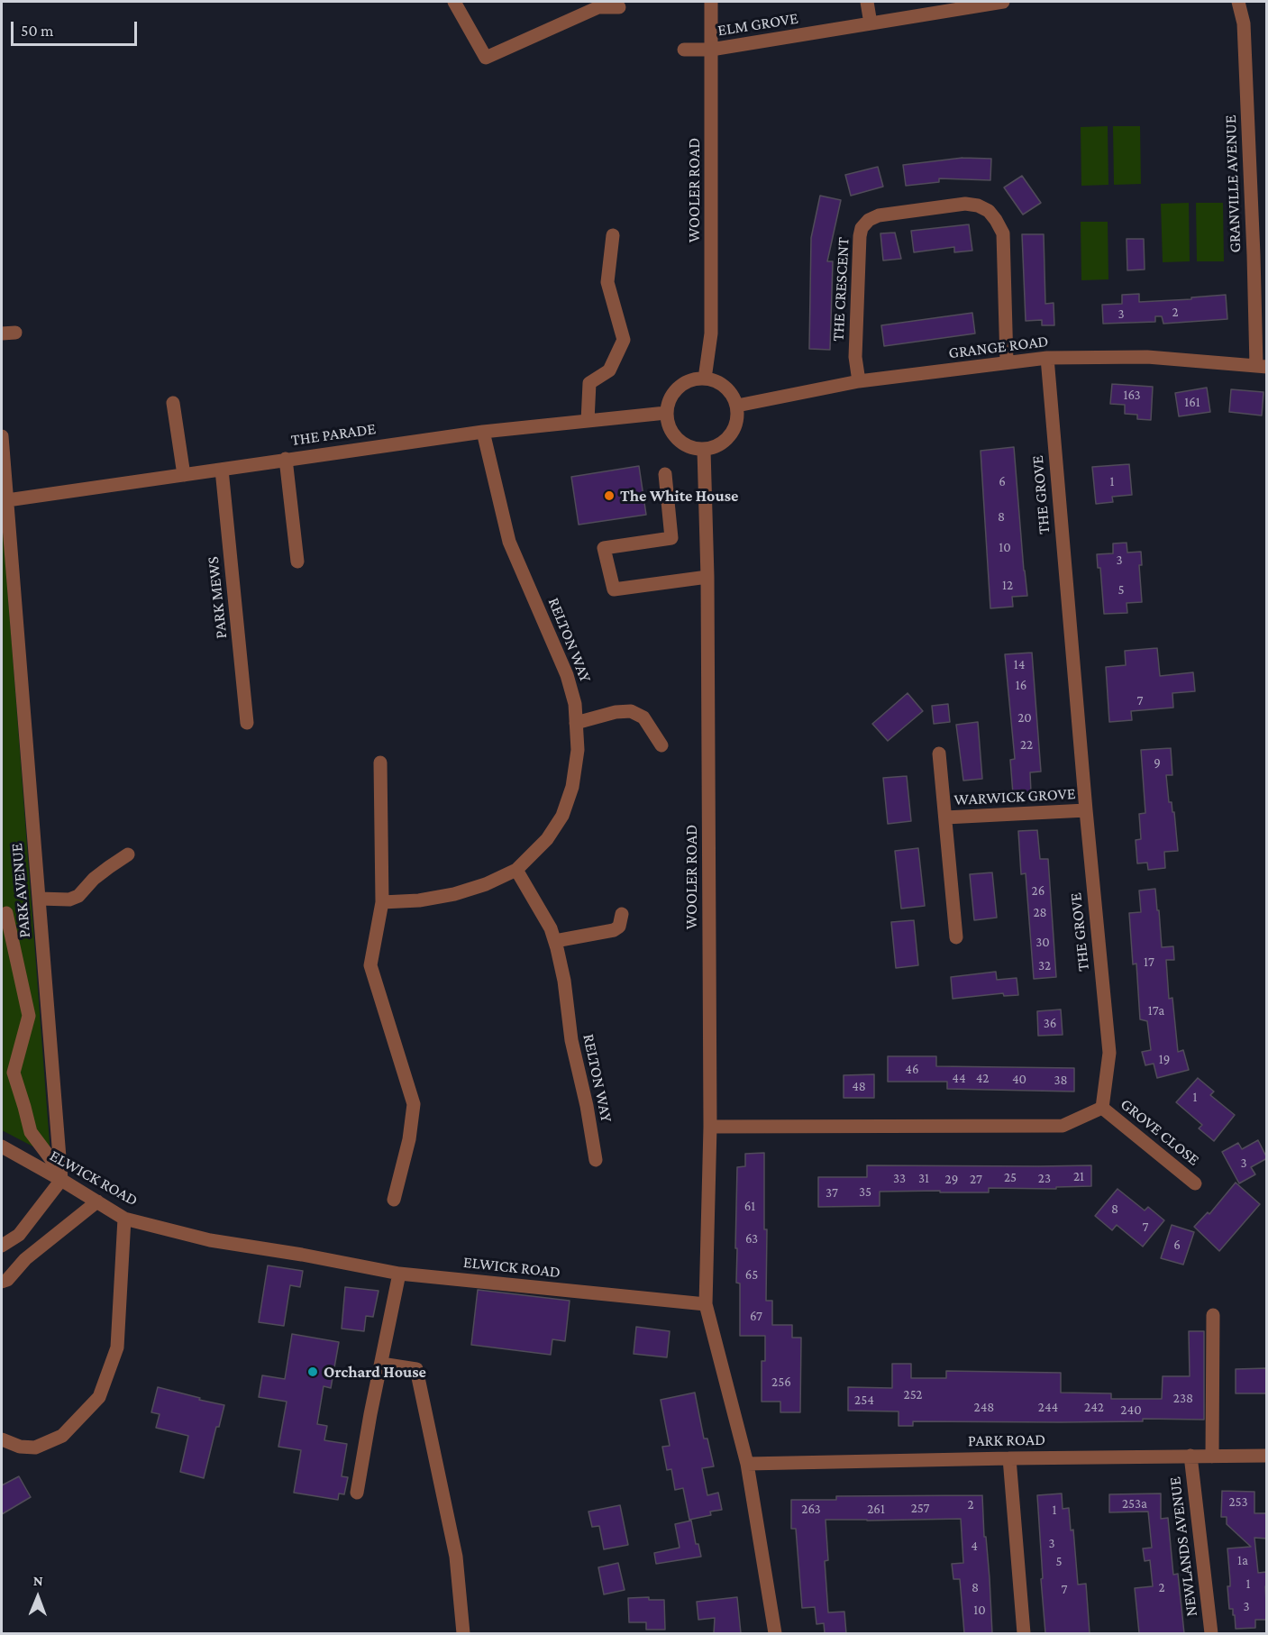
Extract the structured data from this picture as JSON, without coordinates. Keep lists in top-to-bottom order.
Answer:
{
  "streets": {
    "street": [
      "ELM GROVE",
      "GRANVILLE AVENUE",
      "WOOLER ROAD",
      "THE CRESCENT",
      "GRANGE ROAD",
      "THE PARADE",
      "THE GROVE",
      "PARK MEWS",
      "RELTON WAY",
      "WARWICK GROVE",
      "PARK AVENUE",
      "GROVE CLOSE",
      "ELWICK ROAD",
      "PARK ROAD",
      "NEWLANDS AVENUE"
    ]
  },
  "crossings": [
    ["ELM GROVE", "WOOLER ROAD"],
    ["GRANVILLE AVENUE", "GRANGE ROAD"],
    ["WOOLER ROAD", "GRANGE ROAD"],
    ["WOOLER ROAD", "THE PARADE"],
    ["WOOLER ROAD", "ELWICK ROAD"],
    ["THE CRESCENT", "GRANGE ROAD"],
    ["GRANGE ROAD", "THE PARADE"],
    ["GRANGE ROAD", "THE GROVE"],
    ["THE PARADE", "PARK MEWS"],
    ["THE PARADE", "RELTON WAY"],
    ["THE PARADE", "PARK AVENUE"],
    ["THE GROVE", "WARWICK GROVE"],
    ["THE GROVE", "GROVE CLOSE"],
    ["PARK AVENUE", "ELWICK ROAD"],
    ["PARK ROAD", "NEWLANDS AVENUE"]
  ],
  "places": ["The White House", "Orchard House"],
  "house_numbers": [
    "2",
    "3",
    "163",
    "161",
    "6",
    "1",
    "8",
    "10",
    "3",
    "12",
    "5",
    "14",
    "16",
    "7",
    "20",
    "22",
    "9",
    "26",
    "28",
    "30",
    "17",
    "32",
    "17a",
    "36",
    "19",
    "46",
    "44",
    "42",
    "40",
    "38",
    "48",
    "1",
    "3",
    "21",
    "25",
    "33",
    "31",
    "23",
    "29",
    "27",
    "35",
    "37",
    "61",
    "8",
    "7",
    "63",
    "6",
    "65",
    "67",
    "256",
    "252",
    "238",
    "254",
    "248",
    "244",
    "242",
    "240",
    "253",
    "253a",
    "2",
    "257",
    "263",
    "261",
    "1",
    "3",
    "4",
    "1a",
    "5",
    "1",
    "8",
    "2",
    "7",
    "3",
    "10"
  ],
  "scale_bar": "50 m",
  "north": "top"
}
